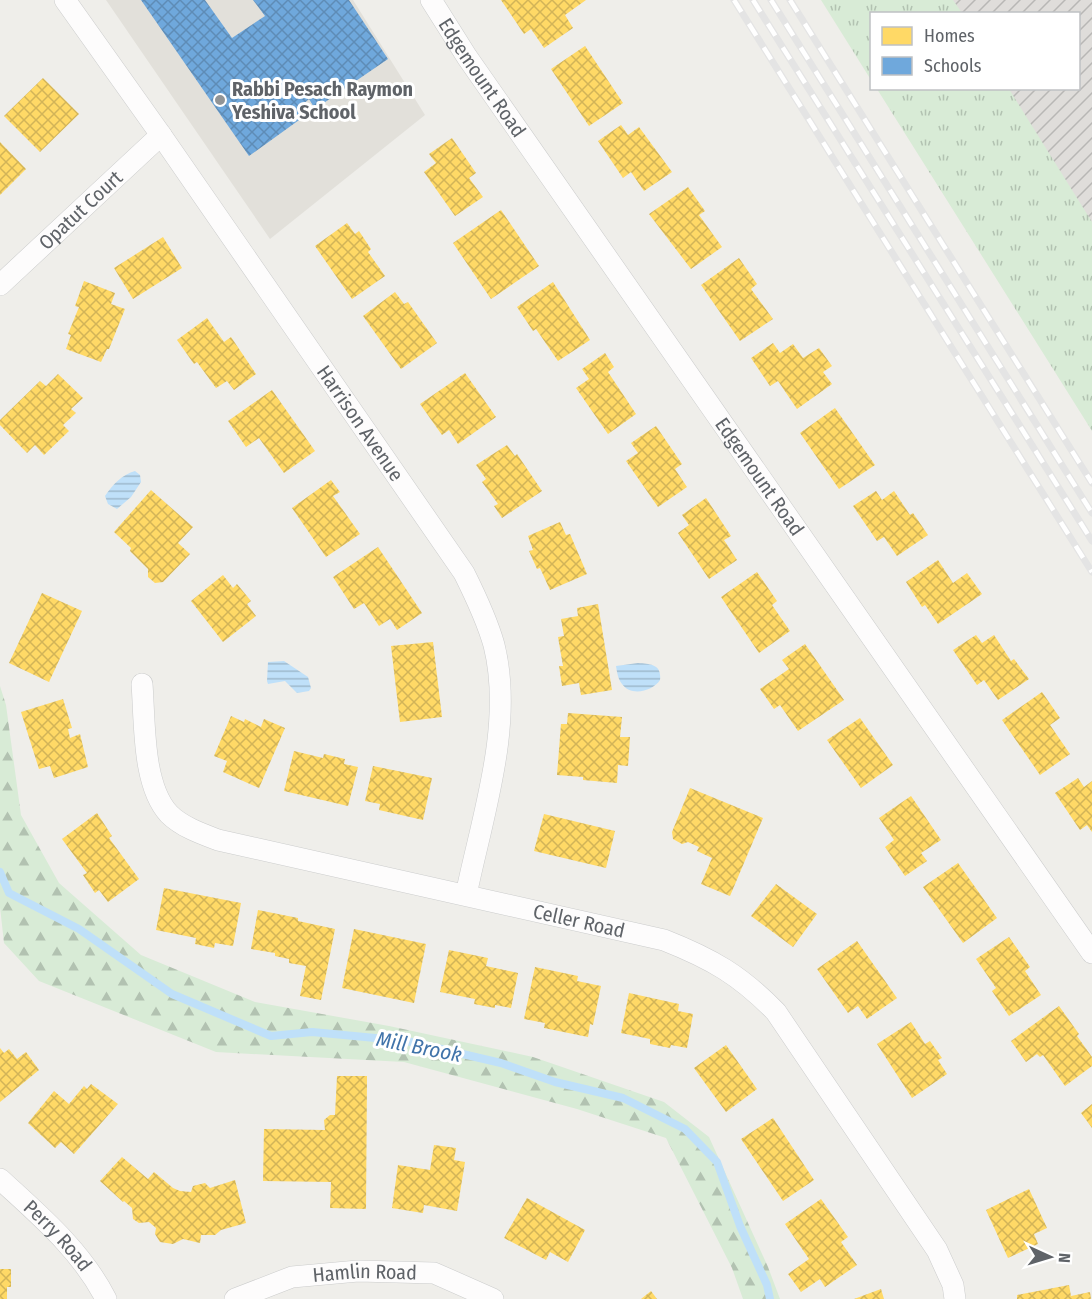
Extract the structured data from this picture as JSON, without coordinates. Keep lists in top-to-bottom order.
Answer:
{
  "streets": {
    "street": [
      "Edgemount Road",
      "Opatut Court",
      "Harrison Avenue",
      "Celler Road",
      "Perry Road",
      "Hamlin Road"
    ]
  },
  "crossings": [
    ["Opatut Court", "Harrison Avenue"],
    ["Harrison Avenue", "Celler Road"]
  ],
  "water": ["Mill Brook"],
  "places": ["Rabbi Pesach Raymon Yeshiva School"],
  "legend": ["Homes", "Schools"],
  "north": "right"
}
